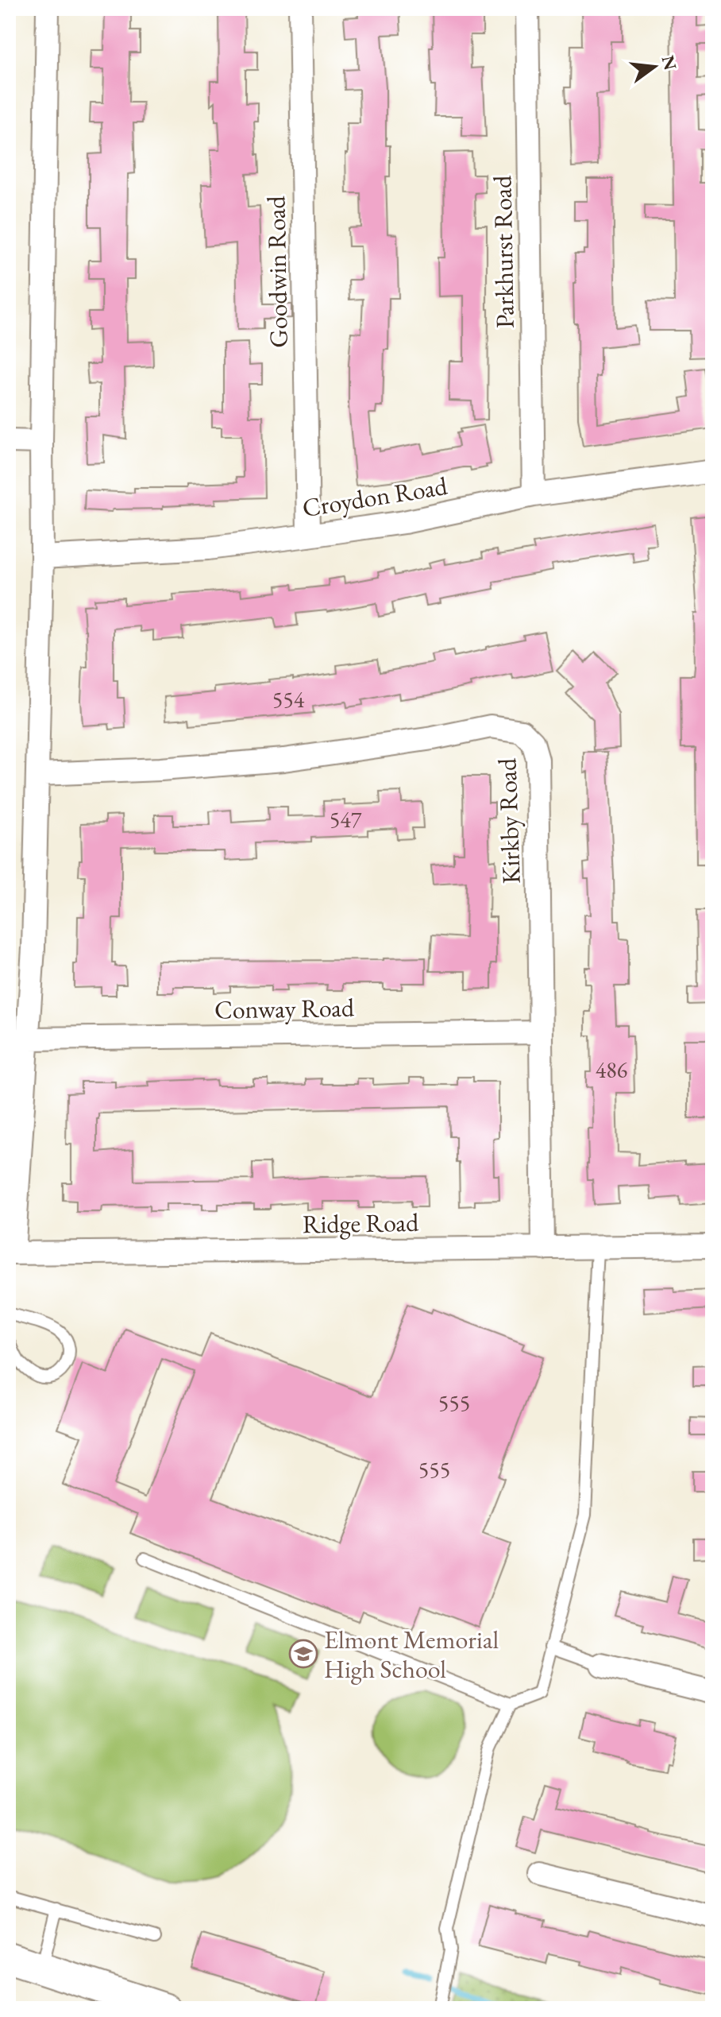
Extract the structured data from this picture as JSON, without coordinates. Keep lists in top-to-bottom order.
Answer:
{
  "streets": {
    "street": [
      "Parkhurst Road",
      "Goodwin Road",
      "Croydon Road",
      "Kirkby Road",
      "Conway Road",
      "Ridge Road"
    ]
  },
  "crossings": [
    ["Parkhurst Road", "Croydon Road"],
    ["Goodwin Road", "Croydon Road"],
    ["Kirkby Road", "Conway Road"],
    ["Kirkby Road", "Ridge Road"]
  ],
  "places": {
    "school or university": ["Elmont Memorial High School"]
  },
  "house_numbers": [
    "554",
    "547",
    "486",
    "555",
    "555"
  ],
  "north": "right"
}
